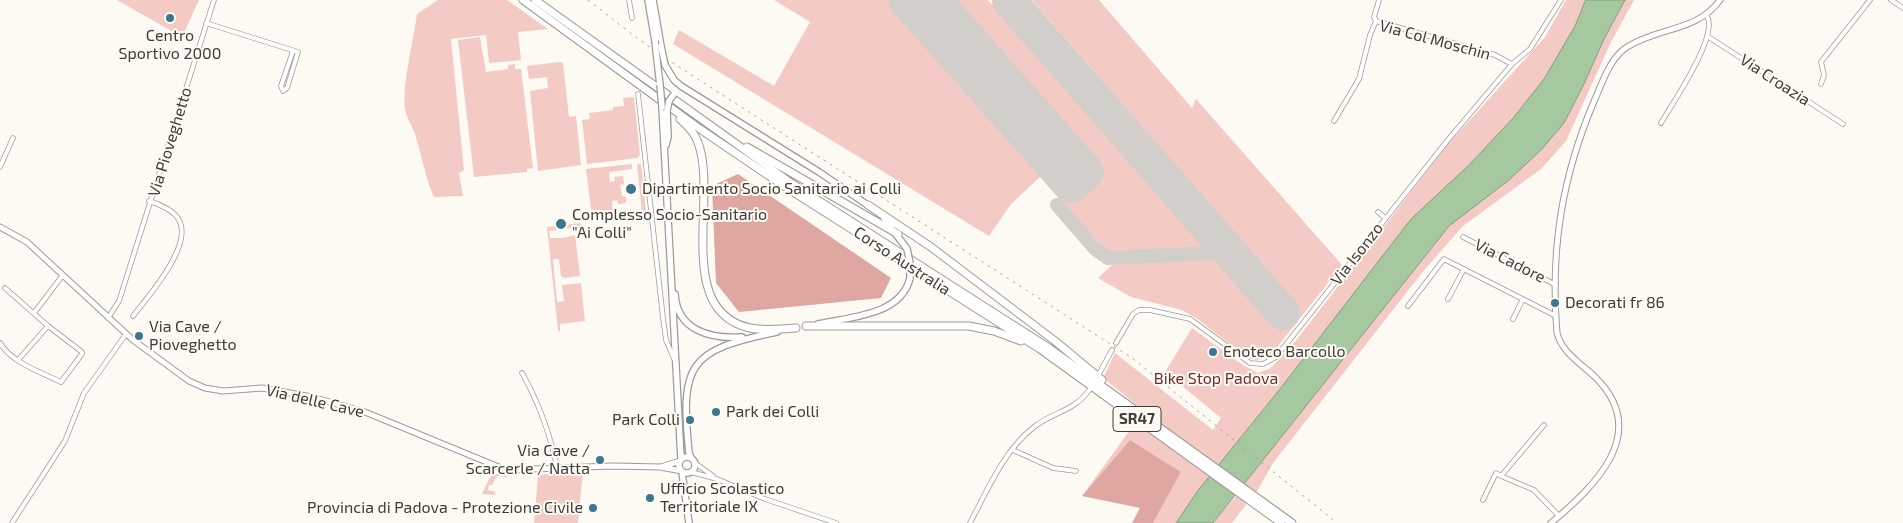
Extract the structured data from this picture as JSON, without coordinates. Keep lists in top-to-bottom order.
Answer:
{
  "streets": {
    "highway": ["Corso Australia", "SR47"],
    "street": [
      "Via Col Moschin",
      "Via Croazia",
      "Via Pioveghetto",
      "Via Isonzo",
      "Via Cadore",
      "Via delle Cave"
    ]
  },
  "crossings": [
    ["Via Col Moschin", "Via Isonzo"]
  ],
  "parks": ["Bike Stop Padova"],
  "places": [
    "Centro Sportivo 2000",
    "Dipartimento Socio Sanitario ai Colli",
    "Complesso Socio-Sanitario \"Ai Colli\"",
    "Decorati fr 86",
    "Via Cave / Pioveghetto",
    "Enoteco Barcollo",
    "Park dei Colli",
    "Park Colli",
    "Via Cave / Scarcerle / Natta",
    "Ufficio Scolastico Territoriale IX",
    "Provincia di Padova - Protezione Civile"
  ]
}
